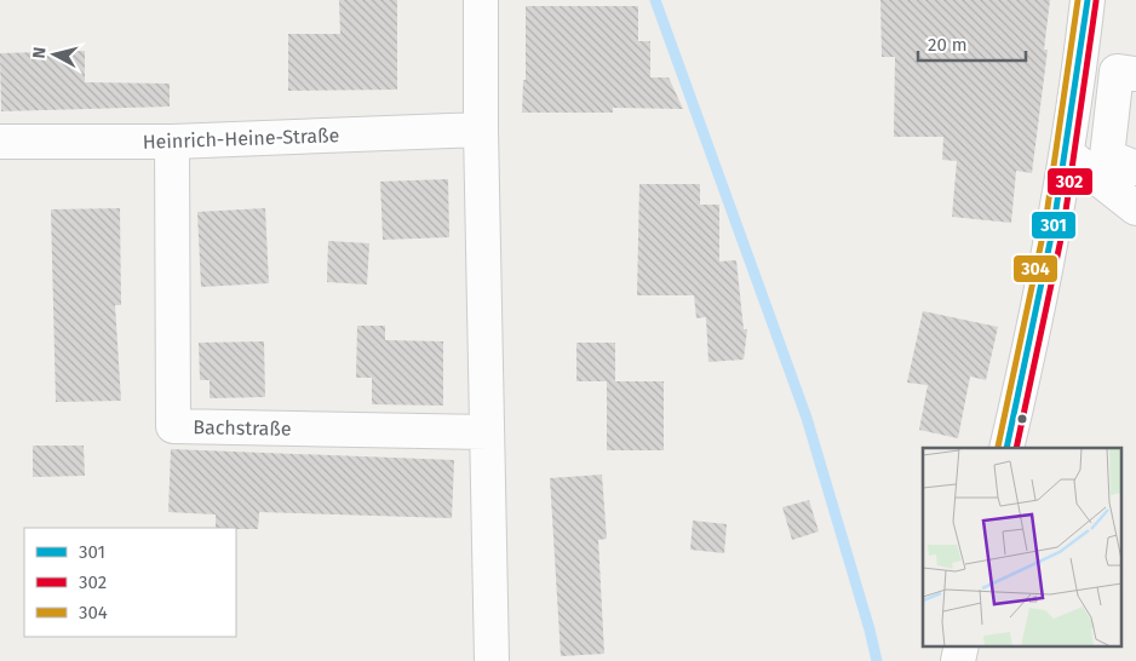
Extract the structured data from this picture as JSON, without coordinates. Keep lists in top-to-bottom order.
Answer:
{
  "streets": {
    "street": ["Heinrich-Heine-Straße", "Bachstraße"]
  },
  "crossings": [
    ["Heinrich-Heine-Straße", "Bachstraße"]
  ],
  "lines": ["transit line 301", "transit line 304", "transit line 302"],
  "legend": ["301", "302", "304"],
  "scale_bar": "20 m",
  "north": "left"
}
